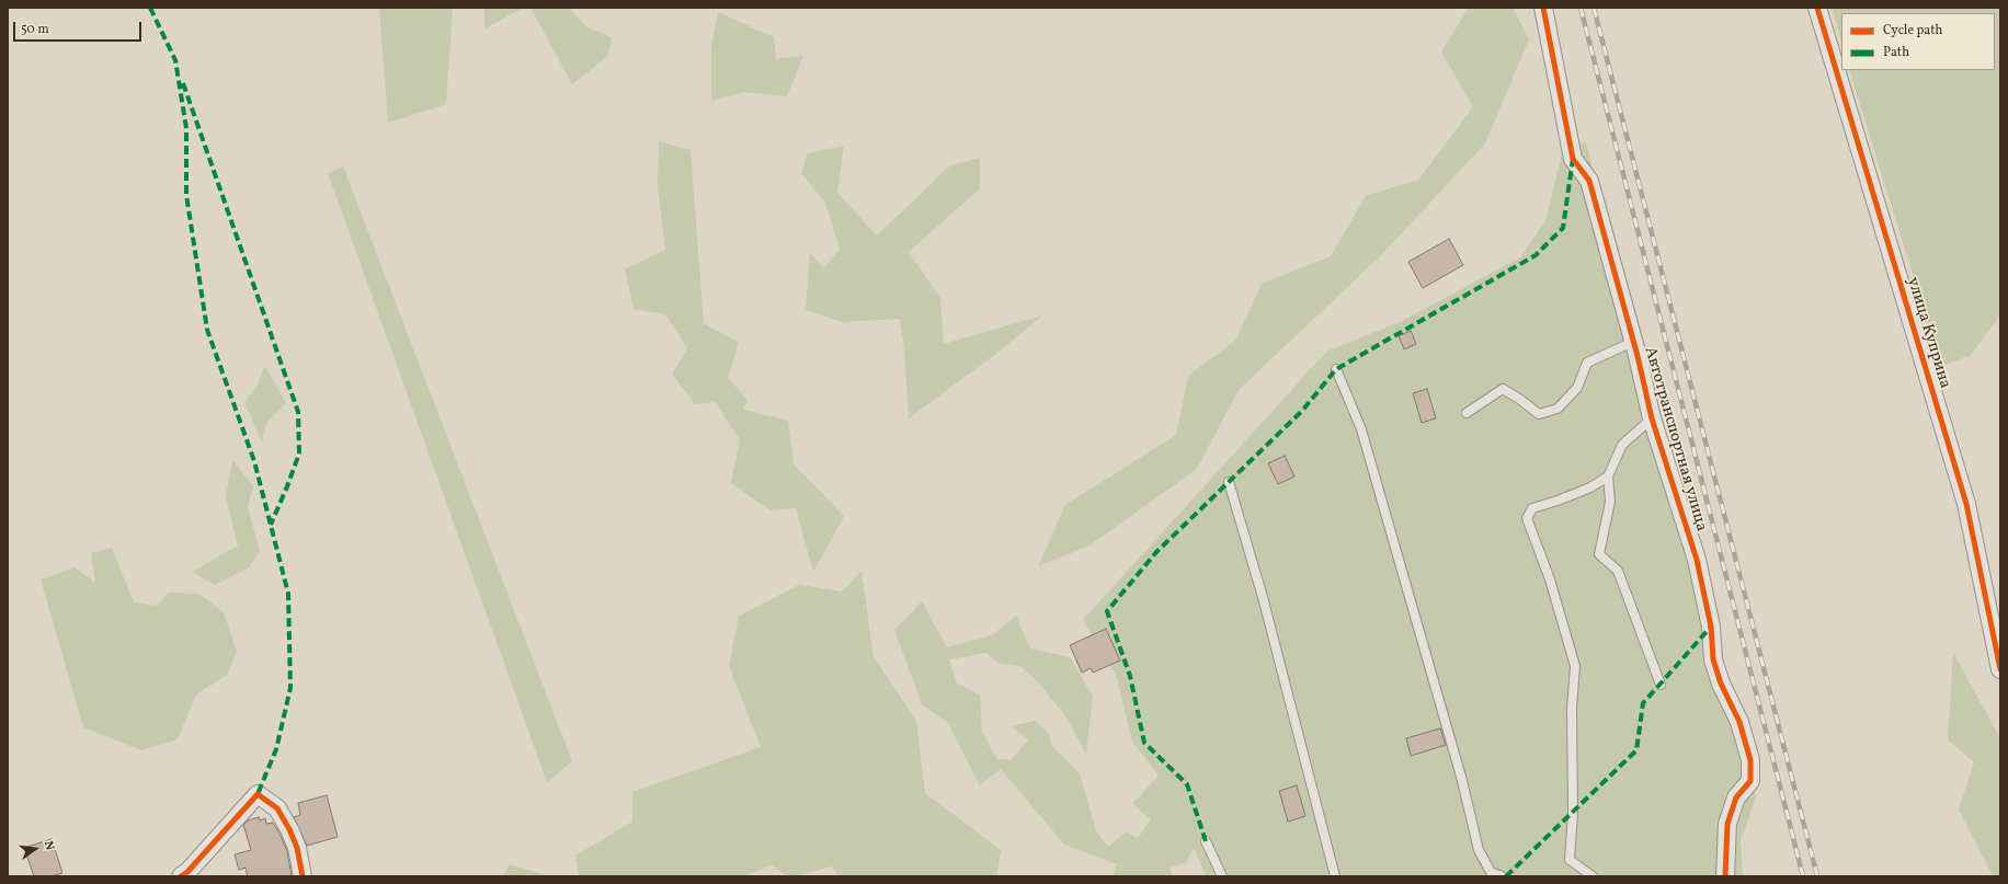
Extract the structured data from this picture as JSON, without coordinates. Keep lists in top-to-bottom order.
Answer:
{
  "streets": {
    "street": ["улица Куприна", "Автотранспортная улица"]
  },
  "legend": ["Cycle path", "Path"],
  "scale_bar": "50 m",
  "north": "right"
}
